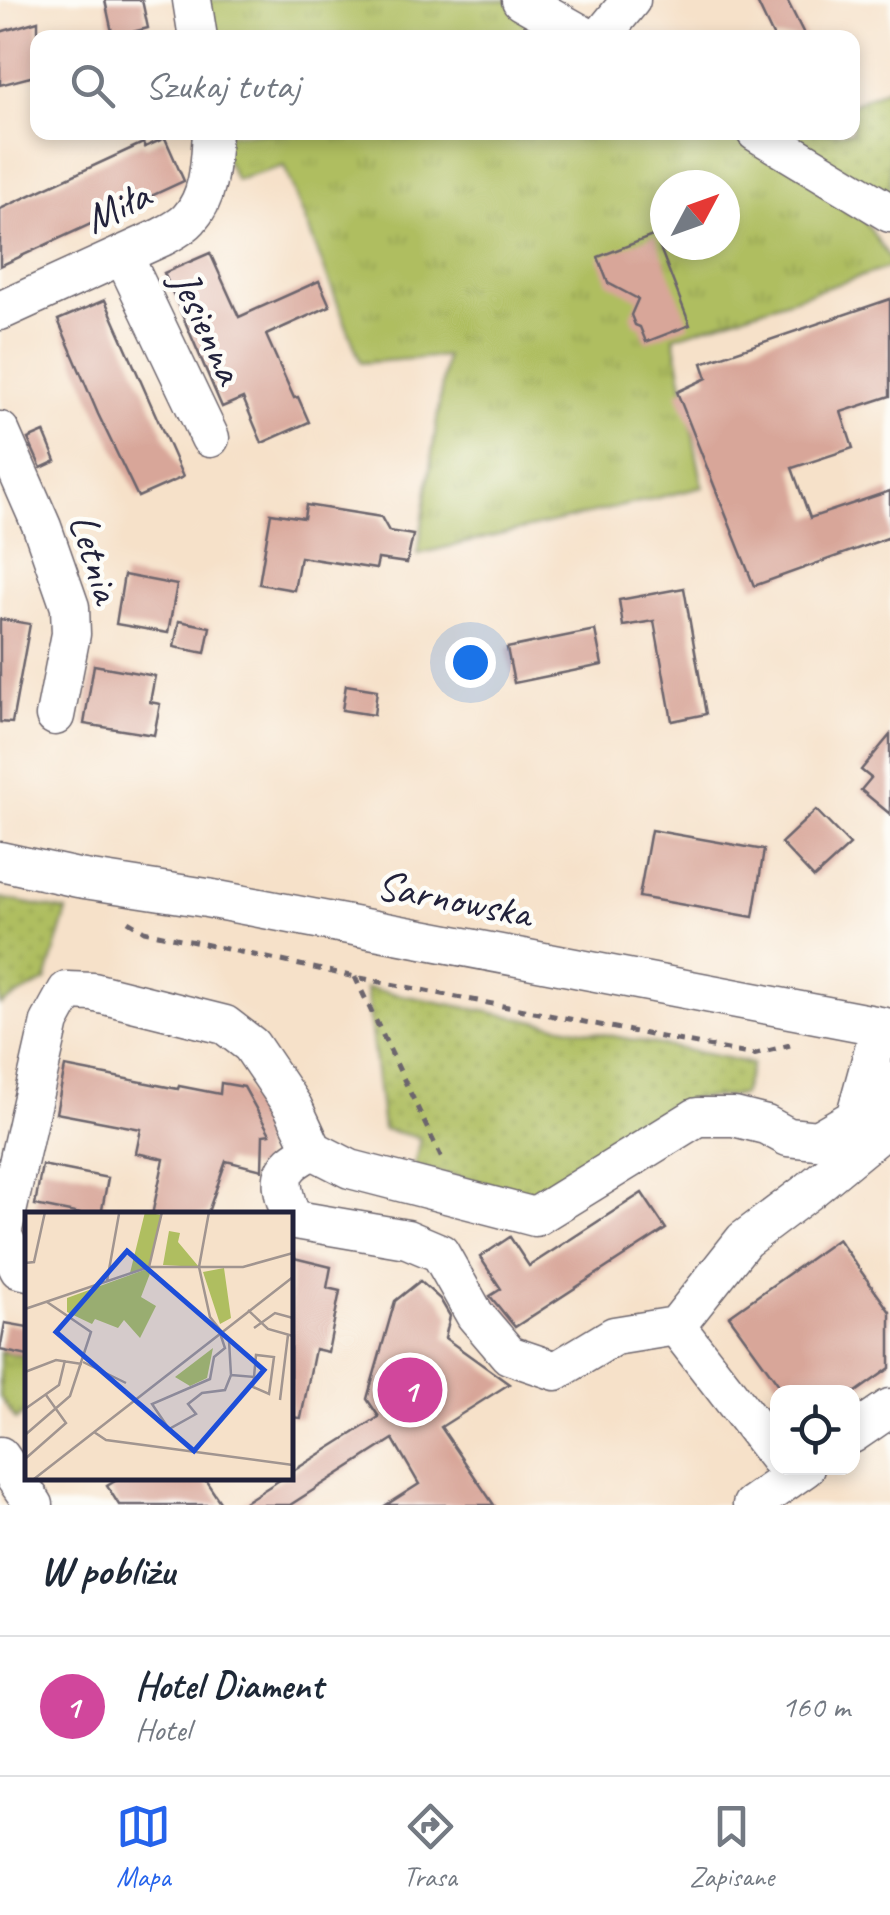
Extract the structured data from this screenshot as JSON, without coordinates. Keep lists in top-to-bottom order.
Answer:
{
  "streets": {
    "street": [
      "Miła",
      "Jesienna",
      "Letnia",
      "Sarnowska"
    ]
  },
  "crossings": [
    ["Miła", "Jesienna"]
  ],
  "north": "top right",
  "page": {
    "search": "Szukaj tutaj",
    "pins": "1",
    "heading": "W pobliżu",
    "list": [
      {
        "mark": "1",
        "name": "Hotel Diament",
        "note": "Hotel",
        "value": "160 m"
      }
    ],
    "nav": ["Mapa", "Trasa", "Zapisane"]
  }
}
